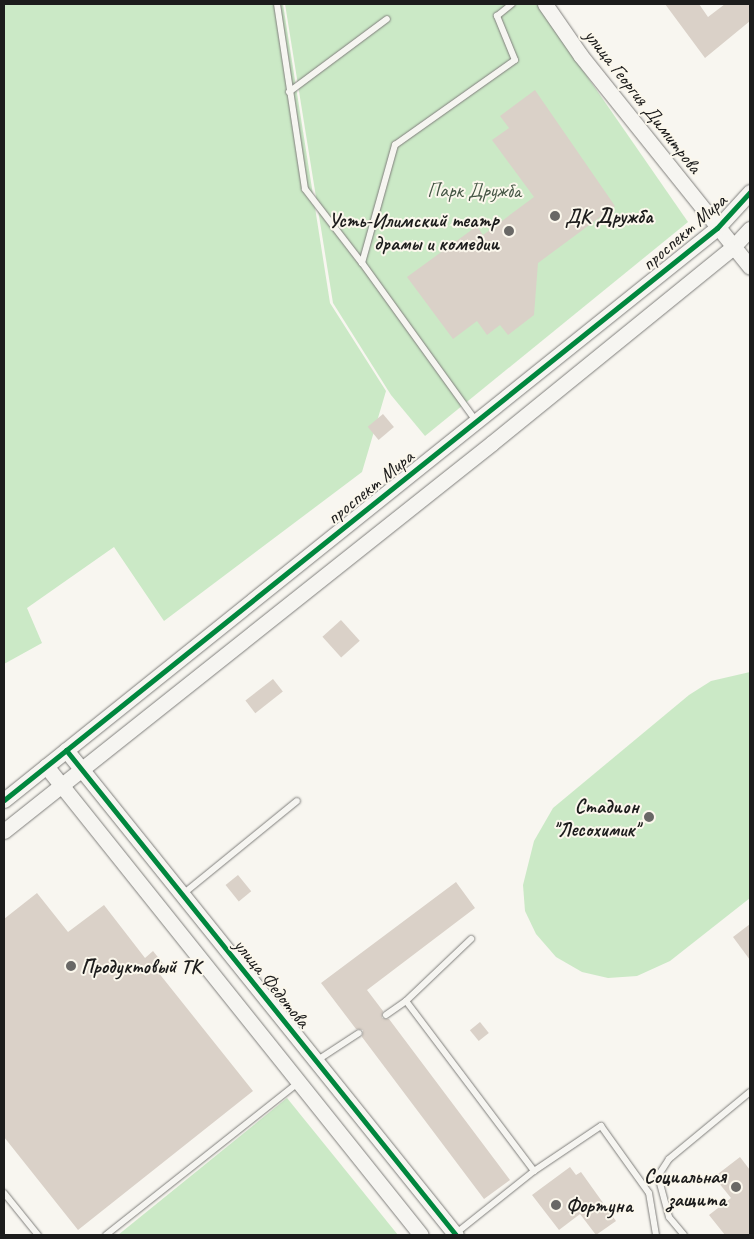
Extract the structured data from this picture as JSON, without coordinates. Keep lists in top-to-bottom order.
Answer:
{
  "streets": {
    "street": ["улица Георгия Димитрова", "проспект Мира", "улица Федотова"]
  },
  "crossings": [
    ["улица Георгия Димитрова", "проспект Мира"],
    ["проспект Мира", "улица Федотова"]
  ],
  "parks": ["Парк Дружба"],
  "places": [
    "ДК Дружба",
    "Усть-Илимский театр драмы и комедии",
    "Стадион \"Лесохимик\"",
    "Продуктовый ТК",
    "Социальная защита",
    "Фортуна"
  ]
}
